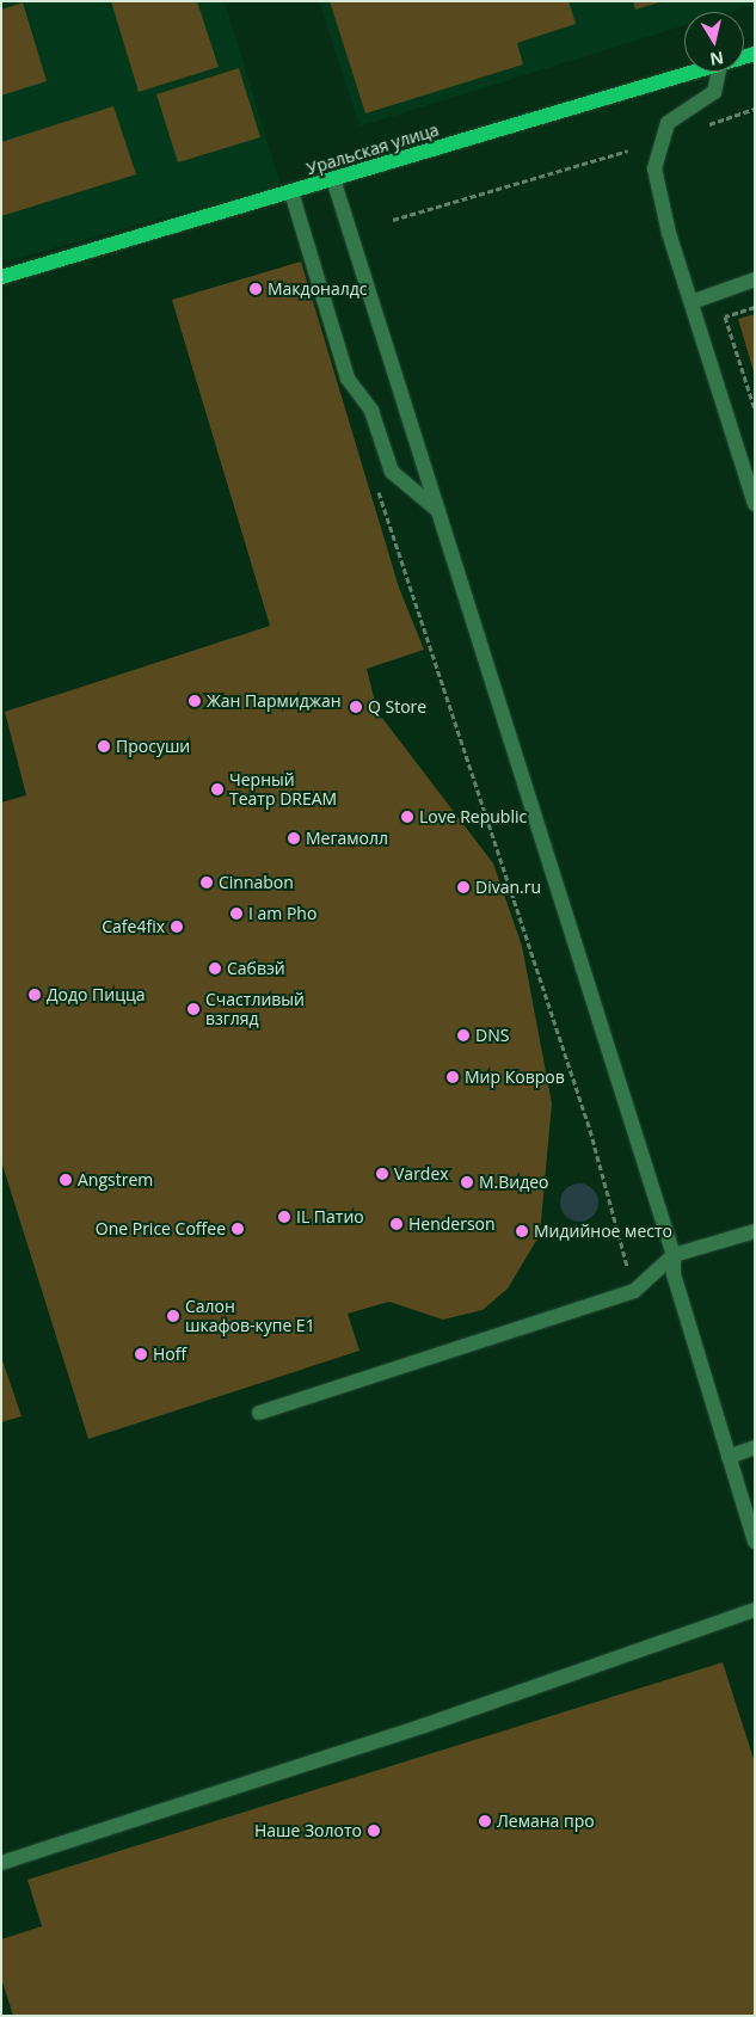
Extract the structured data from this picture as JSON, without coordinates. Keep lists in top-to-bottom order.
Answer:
{
  "streets": {
    "main road": ["Уральская улица"]
  },
  "places": [
    "Макдоналдс",
    "Жан Пармиджан",
    "Q Store",
    "Просуши",
    "Черный Театр DREAM",
    "Love Republic",
    "Мегамолл",
    "Cinnabon",
    "Divan.ru",
    "I am Pho",
    "Cafe4fix",
    "Сабвэй",
    "Додо Пицца",
    "Счастливый взгляд",
    "DNS",
    "Мир Ковров",
    "Vardex",
    "Angstrem",
    "М.Видео",
    "IL Патио",
    "Henderson",
    "One Price Coffee",
    "Мидийное место",
    "Салон шкафов-купе Е1",
    "Hoff",
    "Лемана про",
    "Наше Золото"
  ],
  "north": "bottom"
}
